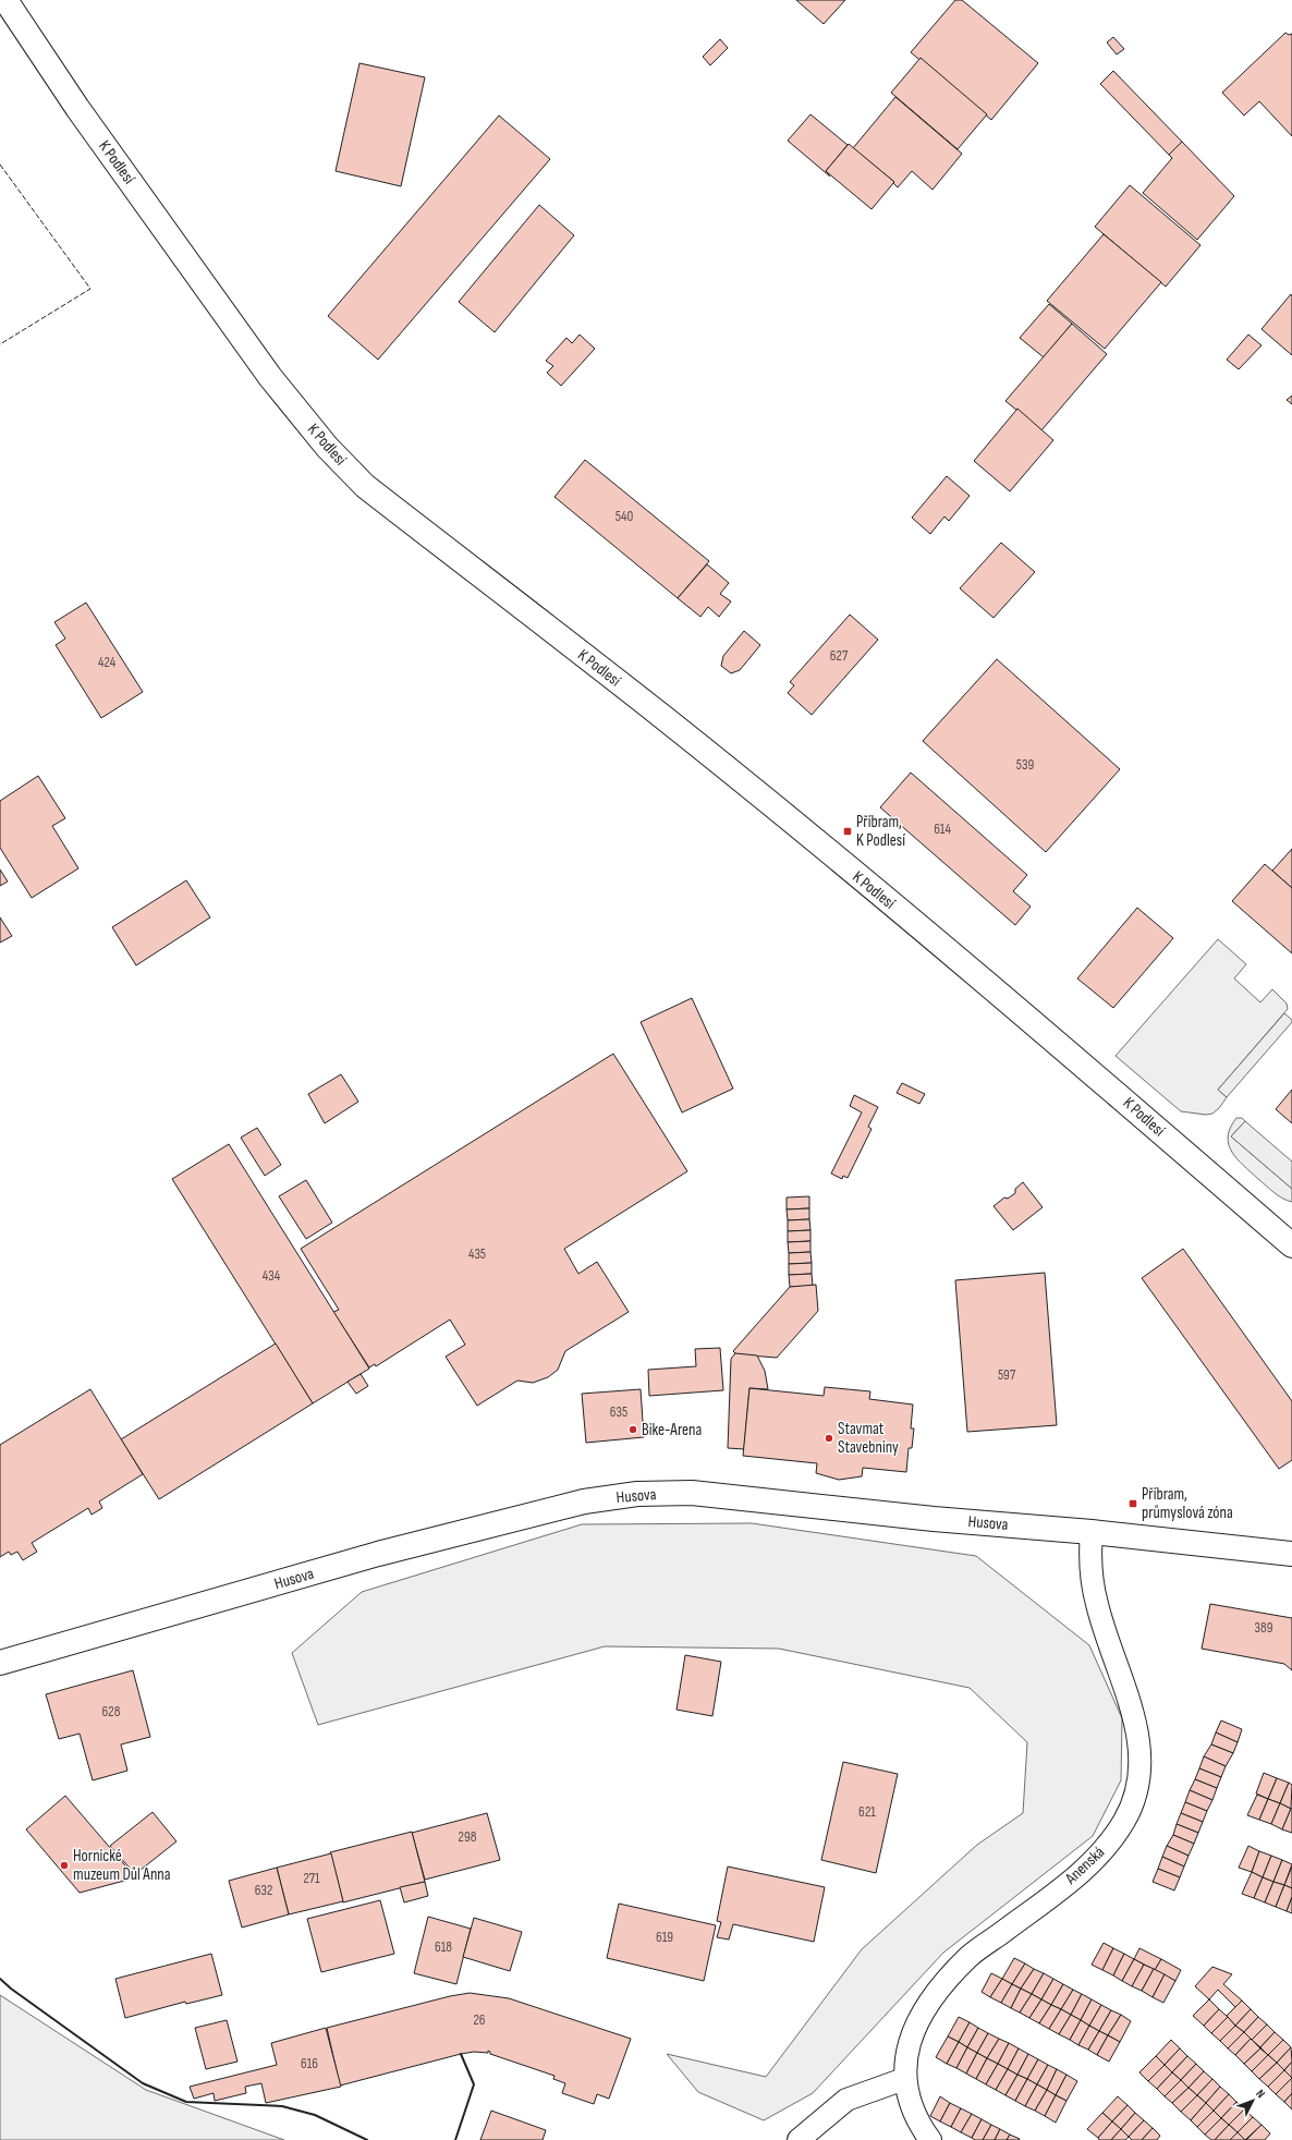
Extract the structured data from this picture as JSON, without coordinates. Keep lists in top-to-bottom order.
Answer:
{
  "streets": {
    "street": ["K Podlesí", "Husova", "Anenská"]
  },
  "crossings": [
    ["Husova", "Anenská"]
  ],
  "places": {
    "transit": ["Příbram, K Podlesí", "Příbram, průmyslová zóna"],
    "other": ["Bike-Arena", "Stavmat Stavebniny", "Hornické muzeum Důl Anna"]
  },
  "house_numbers": [
    "540",
    "627",
    "424",
    "539",
    "614",
    "435",
    "434",
    "597",
    "635",
    "389",
    "628",
    "621",
    "298",
    "271",
    "632",
    "619",
    "618",
    "26",
    "616"
  ],
  "north": "top right"
}
